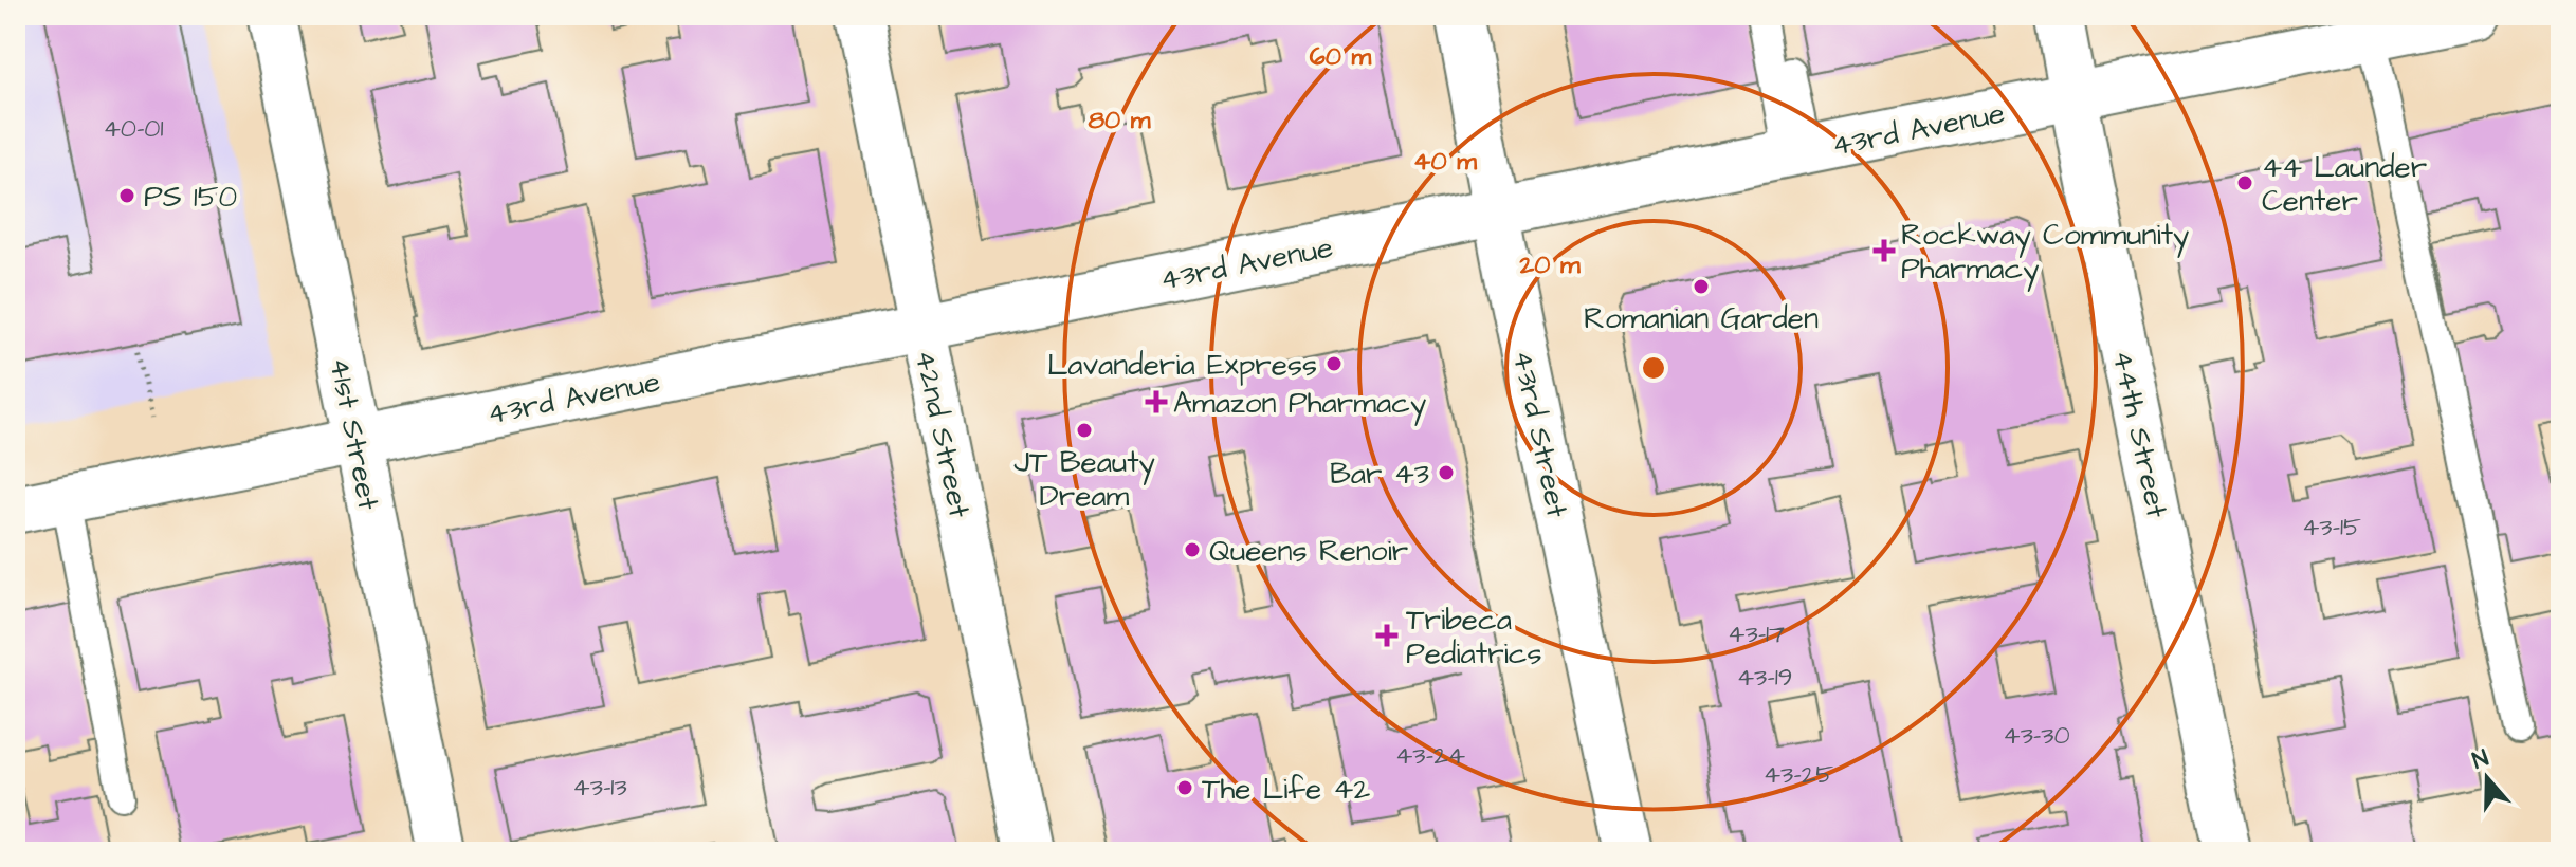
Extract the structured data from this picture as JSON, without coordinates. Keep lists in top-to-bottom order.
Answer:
{
  "streets": {
    "street": [
      "43rd Avenue",
      "41st Street",
      "42nd Street",
      "43rd Street",
      "44th Street"
    ]
  },
  "crossings": [
    ["43rd Avenue", "41st Street"],
    ["43rd Avenue", "42nd Street"],
    ["43rd Avenue", "43rd Street"],
    ["43rd Avenue", "44th Street"]
  ],
  "places": {
    "other": [
      "44 Launder Center",
      "PS 150",
      "Romanian Garden",
      "Lavanderia Express",
      "JT Beauty Dream",
      "Bar 43",
      "Queens Renoir",
      "The Life 42"
    ],
    "health": ["Rockway Community Pharmacy", "Amazon Pharmacy", "Tribeca Pediatrics"]
  },
  "house_numbers": [
    "40-01",
    "43-15",
    "43-17",
    "43-19",
    "43-30",
    "43-24",
    "43-25",
    "43-13"
  ],
  "north": "top",
  "rings": [
    "60 m",
    "80 m",
    "40 m",
    "20 m"
  ]
}
